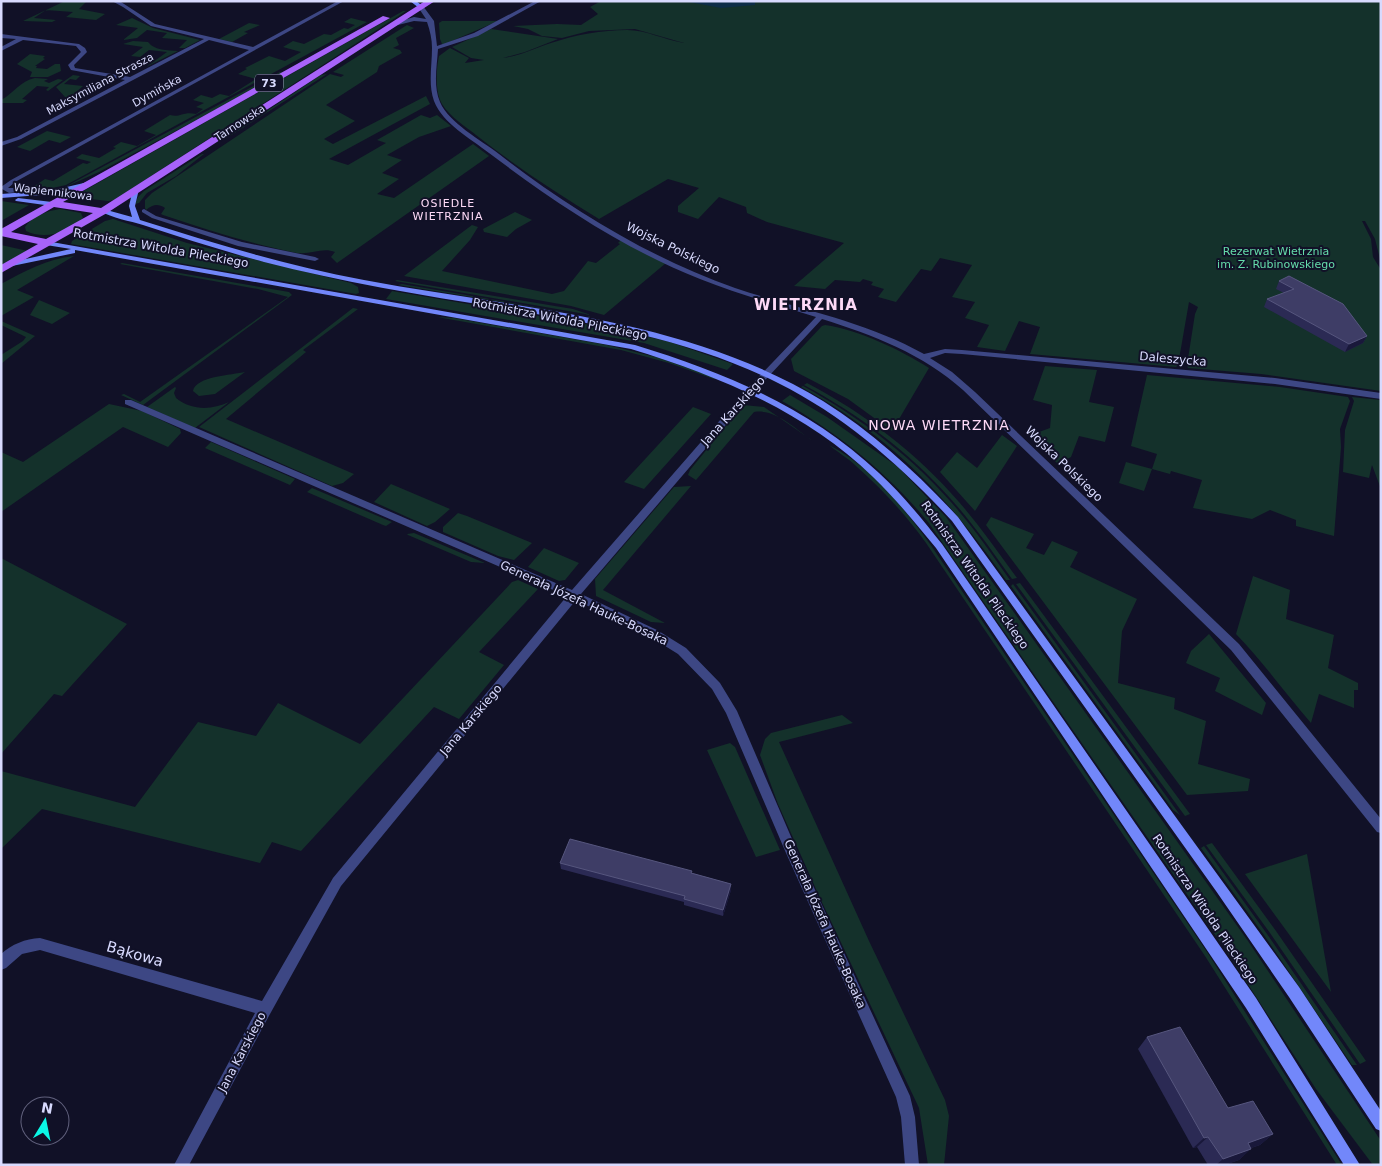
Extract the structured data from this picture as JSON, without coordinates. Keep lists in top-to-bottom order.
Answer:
{
  "streets": {
    "main road": [
      "73",
      "Tarnowska",
      "Wapiennikowa",
      "Rotmistrza Witolda Pileckiego"
    ],
    "street": [
      "Maksymiliana Strasza",
      "Dymińska",
      "Wojska Polskiego",
      "Daleszycka",
      "Jana Karskiego",
      "Generała Józefa Hauke-Bosaka",
      "Bąkowa"
    ]
  },
  "crossings": [
    ["73", "Tarnowska"],
    ["73", "Wapiennikowa"],
    ["73", "Rotmistrza Witolda Pileckiego"],
    ["Tarnowska", "Wapiennikowa"],
    ["Tarnowska", "Rotmistrza Witolda Pileckiego"],
    ["Tarnowska", "Wojska Polskiego"],
    ["Wapiennikowa", "Rotmistrza Witolda Pileckiego"],
    ["Rotmistrza Witolda Pileckiego", "Jana Karskiego"],
    ["Wojska Polskiego", "Daleszycka"],
    ["Wojska Polskiego", "Jana Karskiego"],
    ["Jana Karskiego", "Generała Józefa Hauke-Bosaka"],
    ["Jana Karskiego", "Bąkowa"]
  ],
  "districts": ["OSIEDLE WIETRZNIA", "WIETRZNIA", "NOWA WIETRZNIA"],
  "parks": ["Rezerwat Wietrznia im. Z. Rubinowskiego"],
  "north": "top"
}
